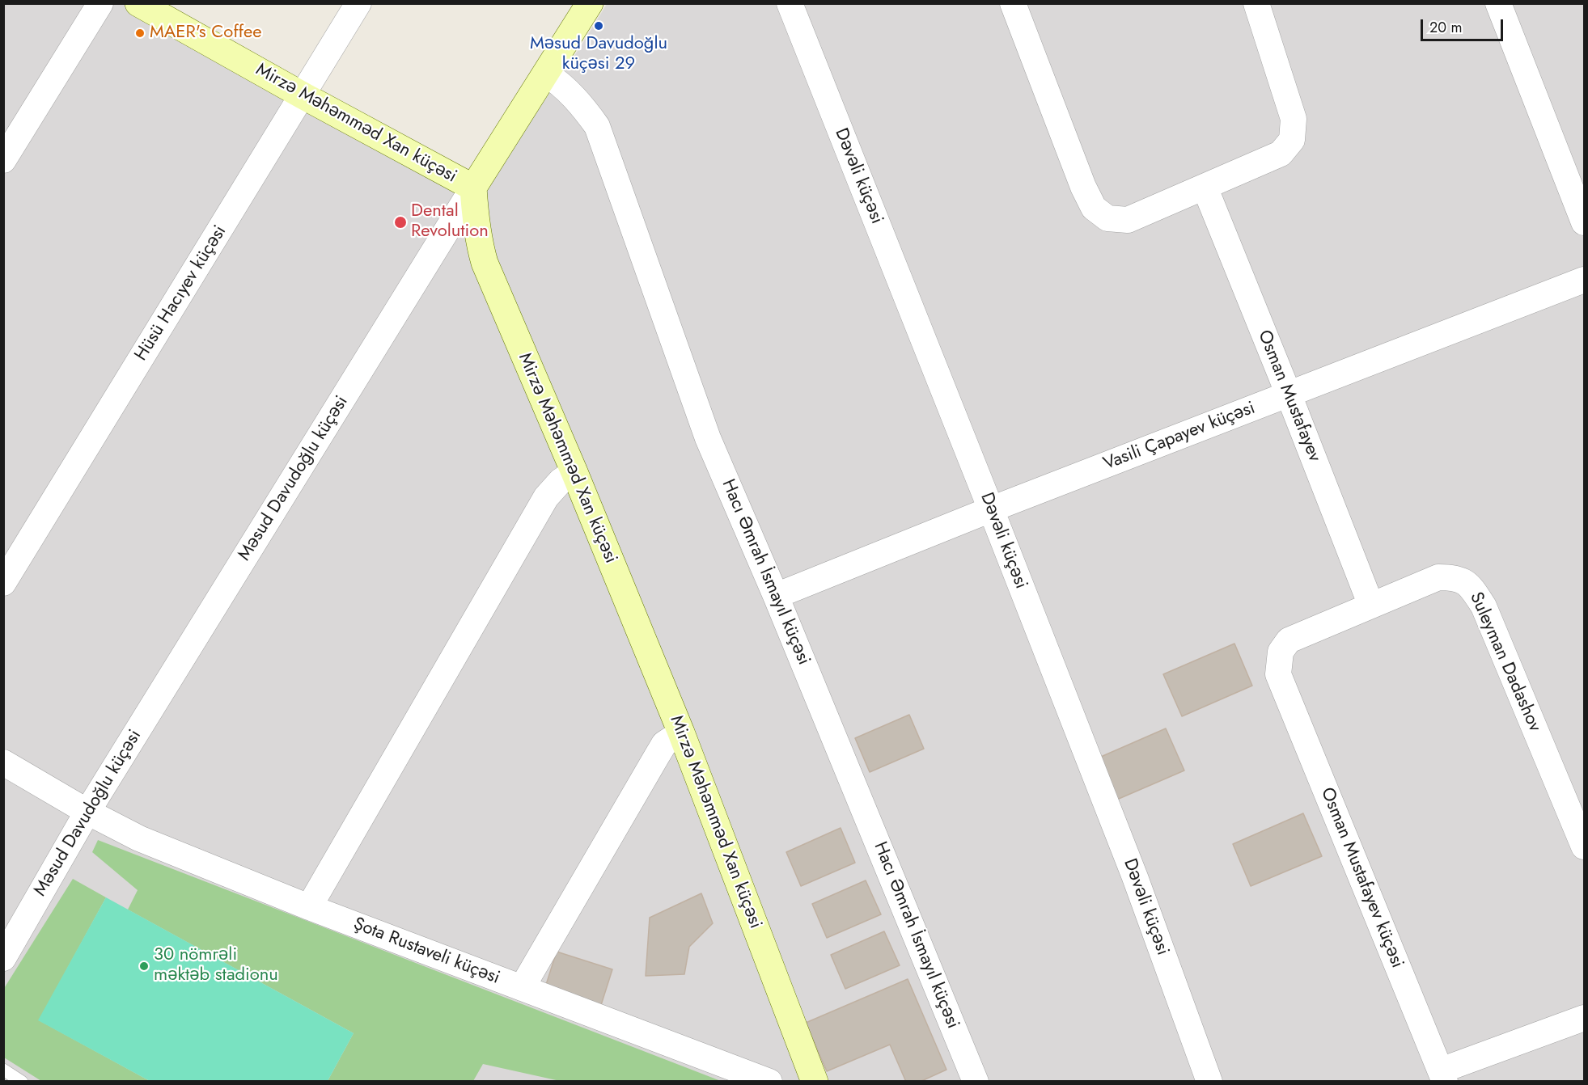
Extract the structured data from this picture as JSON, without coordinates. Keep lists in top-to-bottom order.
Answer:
{
  "streets": {
    "street": [
      "Mirzə Məhəmməd Xan küçəsi",
      "Dəvəli küçəsi",
      "Hüsü Hacıyev küçəsi",
      "Osman Mustafayev",
      "Vasili Çapayev küçəsi",
      "Məsud Davudoğlu küçəsi",
      "Hacı Əmrah İsmayıl küçəsi",
      "Suleyman Dadashov",
      "Osman Mustafayev küçəsi",
      "Şota Rustaveli küçəsi"
    ]
  },
  "crossings": [
    ["Mirzə Məhəmməd Xan küçəsi", "Hüsü Hacıyev küçəsi"],
    ["Mirzə Məhəmməd Xan küçəsi", "Məsud Davudoğlu küçəsi"],
    ["Dəvəli küçəsi", "Vasili Çapayev küçəsi"],
    ["Osman Mustafayev", "Vasili Çapayev küçəsi"],
    ["Osman Mustafayev", "Suleyman Dadashov"],
    ["Vasili Çapayev küçəsi", "Hacı Əmrah İsmayıl küçəsi"],
    ["Məsud Davudoğlu küçəsi", "Hacı Əmrah İsmayıl küçəsi"],
    ["Məsud Davudoğlu küçəsi", "Şota Rustaveli küçəsi"],
    ["Suleyman Dadashov", "Osman Mustafayev küçəsi"]
  ],
  "places": [
    "Məsud Davudoğlu küçəsi 29",
    "MAER's Coffee",
    "Dental Revolution",
    "30 nömrəli məktəb stadionu"
  ],
  "scale_bar": "20 m"
}
